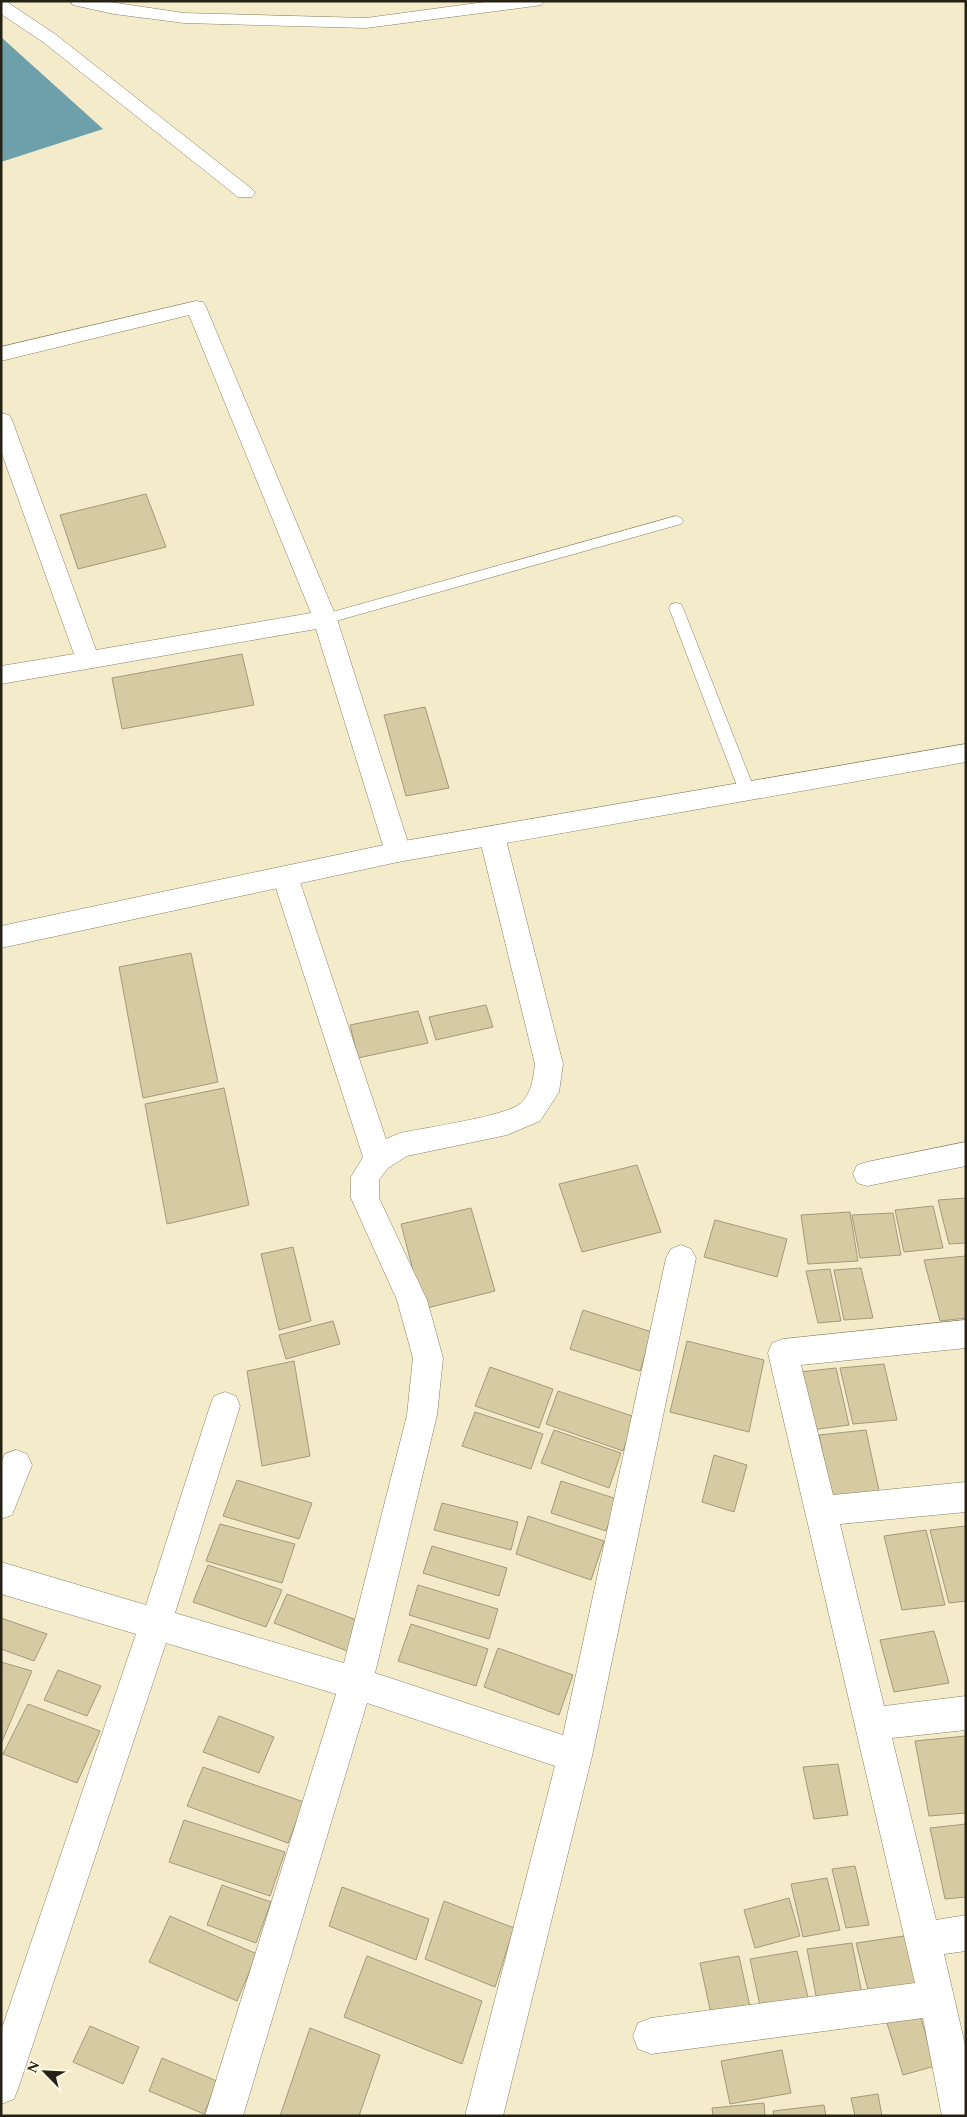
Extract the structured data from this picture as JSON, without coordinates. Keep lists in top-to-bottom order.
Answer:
{
  "north": "top left"
}
